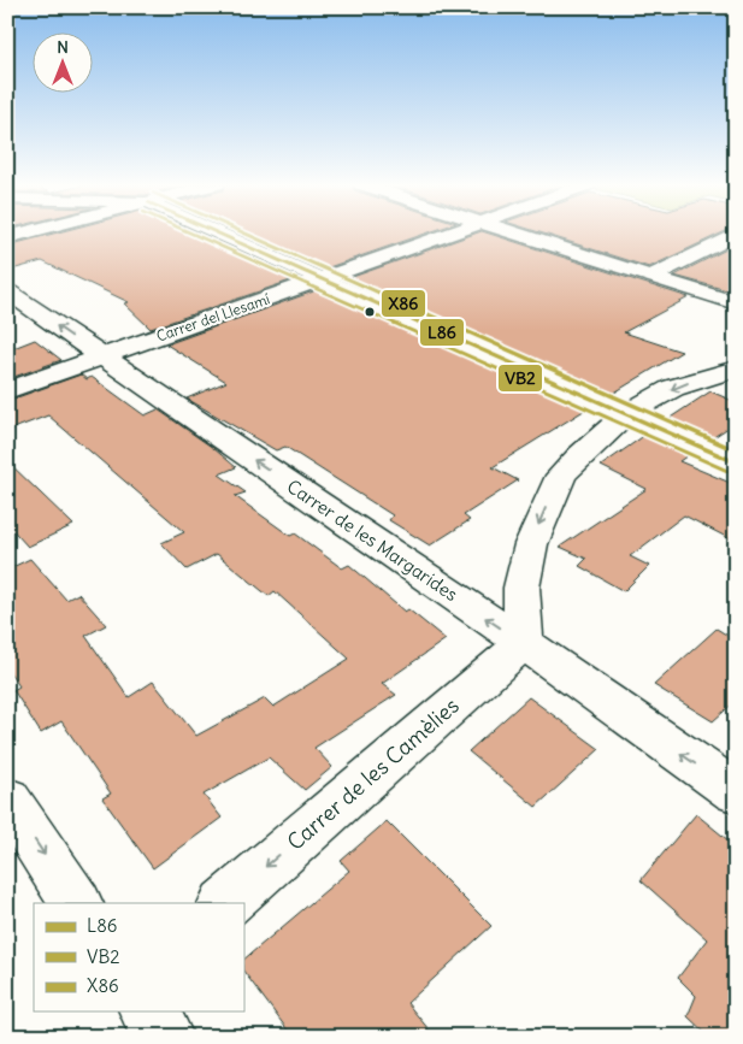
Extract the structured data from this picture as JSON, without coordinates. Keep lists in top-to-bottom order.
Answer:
{
  "streets": {
    "street": ["Carrer del Llesamí", "Carrer de les Margarides", "Carrer de les Camèlies"]
  },
  "crossings": [
    ["Carrer del Llesamí", "Carrer de les Margarides"],
    ["Carrer de les Margarides", "Carrer de les Camèlies"]
  ],
  "one_way": ["Carrer de les Camèlies"],
  "lines": ["transit line L86", "transit line VB2", "transit line X86"],
  "legend": ["L86", "VB2", "X86"],
  "north": "top"
}
